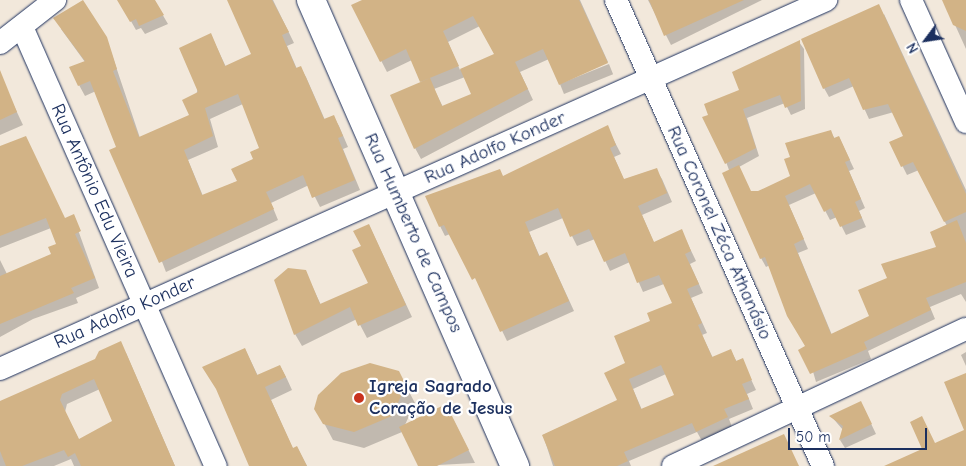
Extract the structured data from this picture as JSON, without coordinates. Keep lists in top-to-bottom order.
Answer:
{
  "streets": {
    "main road": ["Rua Humberto de Campos"],
    "street": ["Rua Adolfo Konder", "Rua Antônio Edu Vieira", "Rua Coronel Zéca Athanásio"]
  },
  "crossings": [
    ["Rua Adolfo Konder", "Rua Antônio Edu Vieira"],
    ["Rua Adolfo Konder", "Rua Humberto de Campos"],
    ["Rua Adolfo Konder", "Rua Coronel Zéca Athanásio"]
  ],
  "places": ["Igreja Sagrado Coração de Jesus"],
  "scale_bar": "50 m",
  "north": "bottom left"
}
